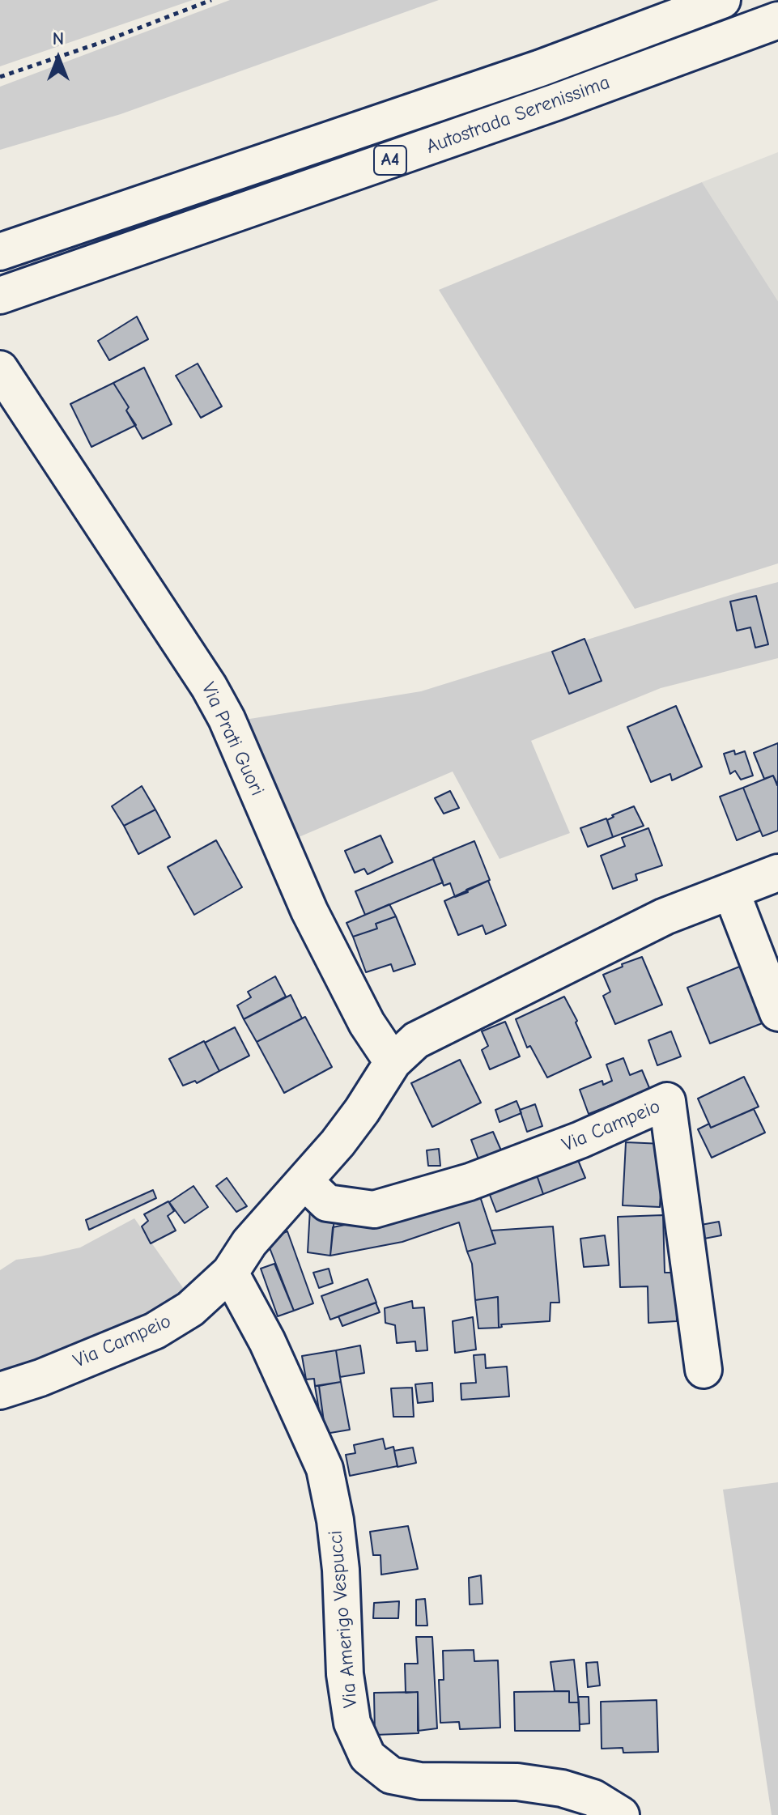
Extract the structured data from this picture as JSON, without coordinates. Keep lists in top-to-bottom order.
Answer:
{
  "streets": {
    "main road": [
      "Autostrada Serenissima",
      "A4",
      "Via Prati Guori",
      "Via Campeio",
      "Via Amerigo Vespucci"
    ]
  },
  "crossings": [
    ["Via Prati Guori", "Via Campeio"],
    ["Via Campeio", "Via Amerigo Vespucci"]
  ],
  "north": "top"
}
